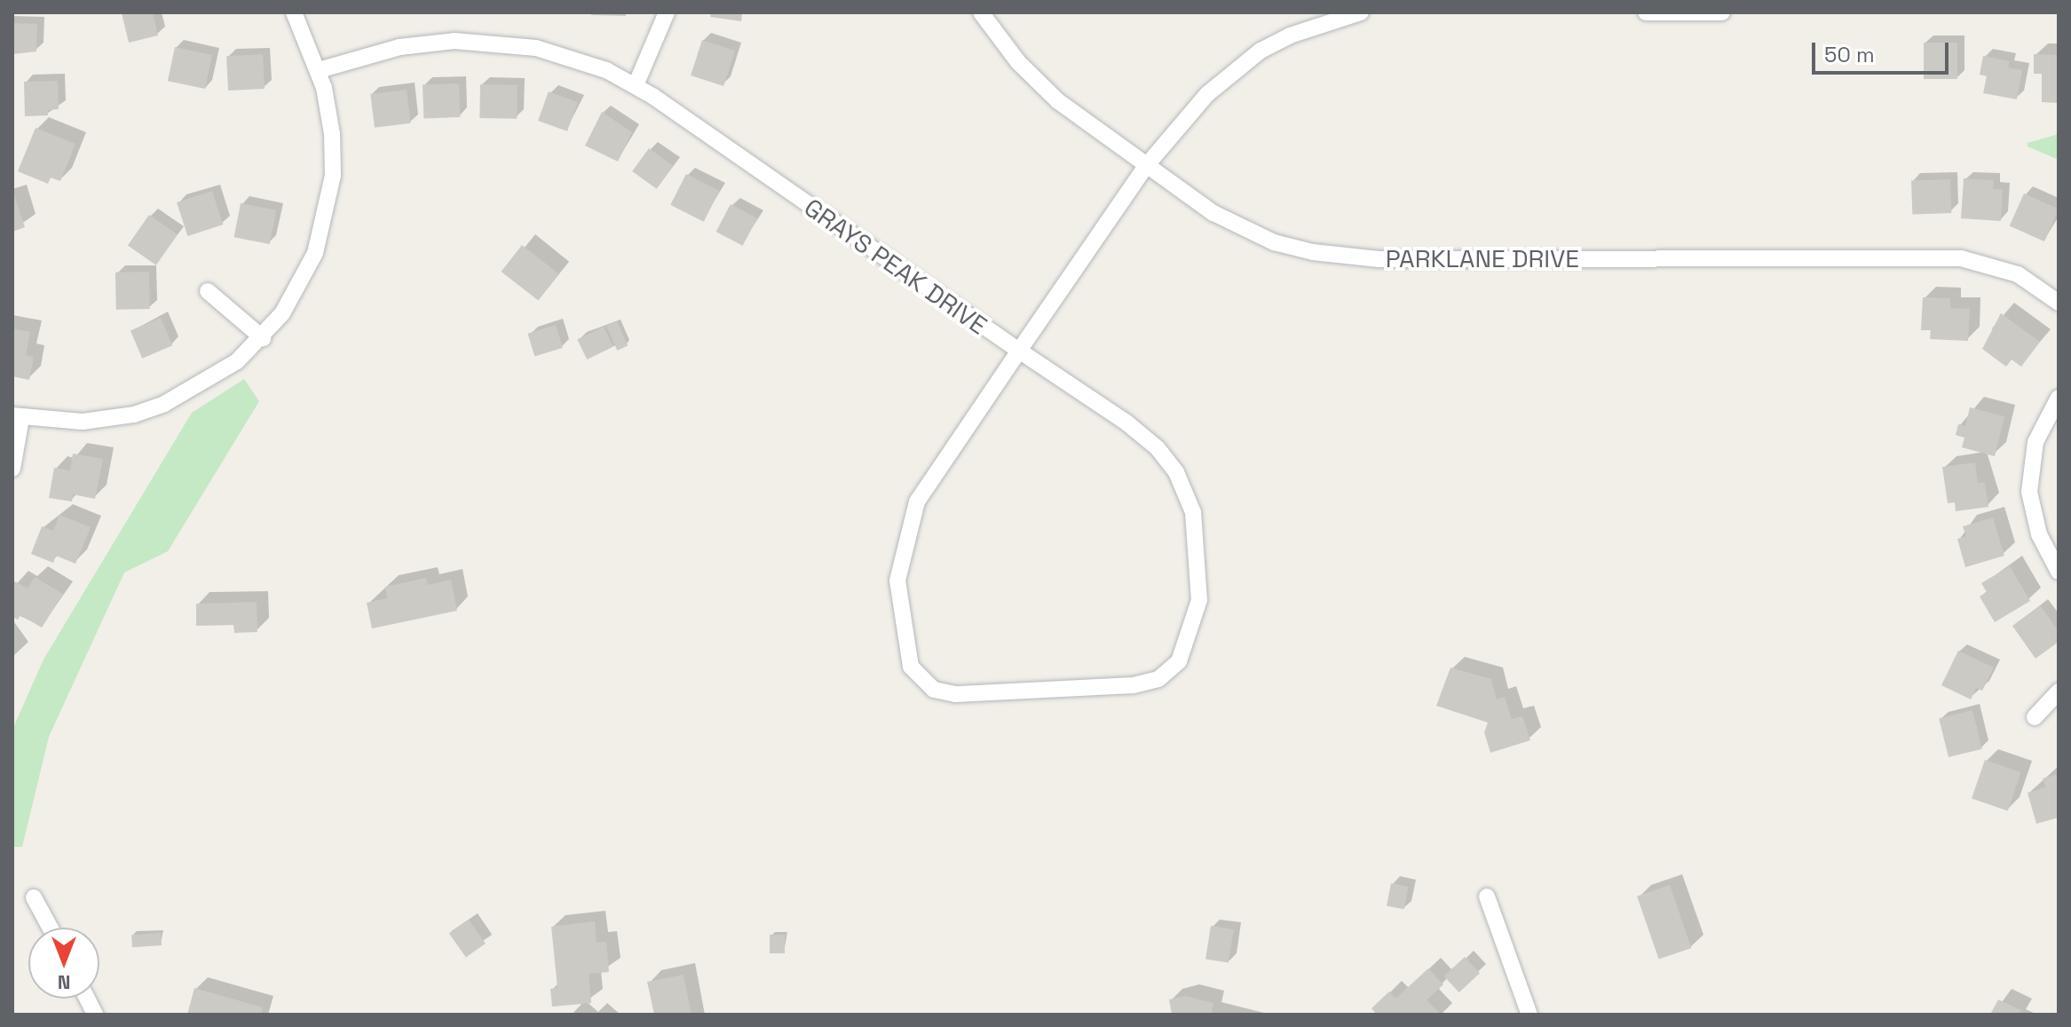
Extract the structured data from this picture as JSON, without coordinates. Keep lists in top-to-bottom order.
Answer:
{
  "streets": {
    "street": ["PARKLANE DRIVE", "GRAYS PEAK DRIVE"]
  },
  "scale_bar": "50 m",
  "north": "bottom"
}
